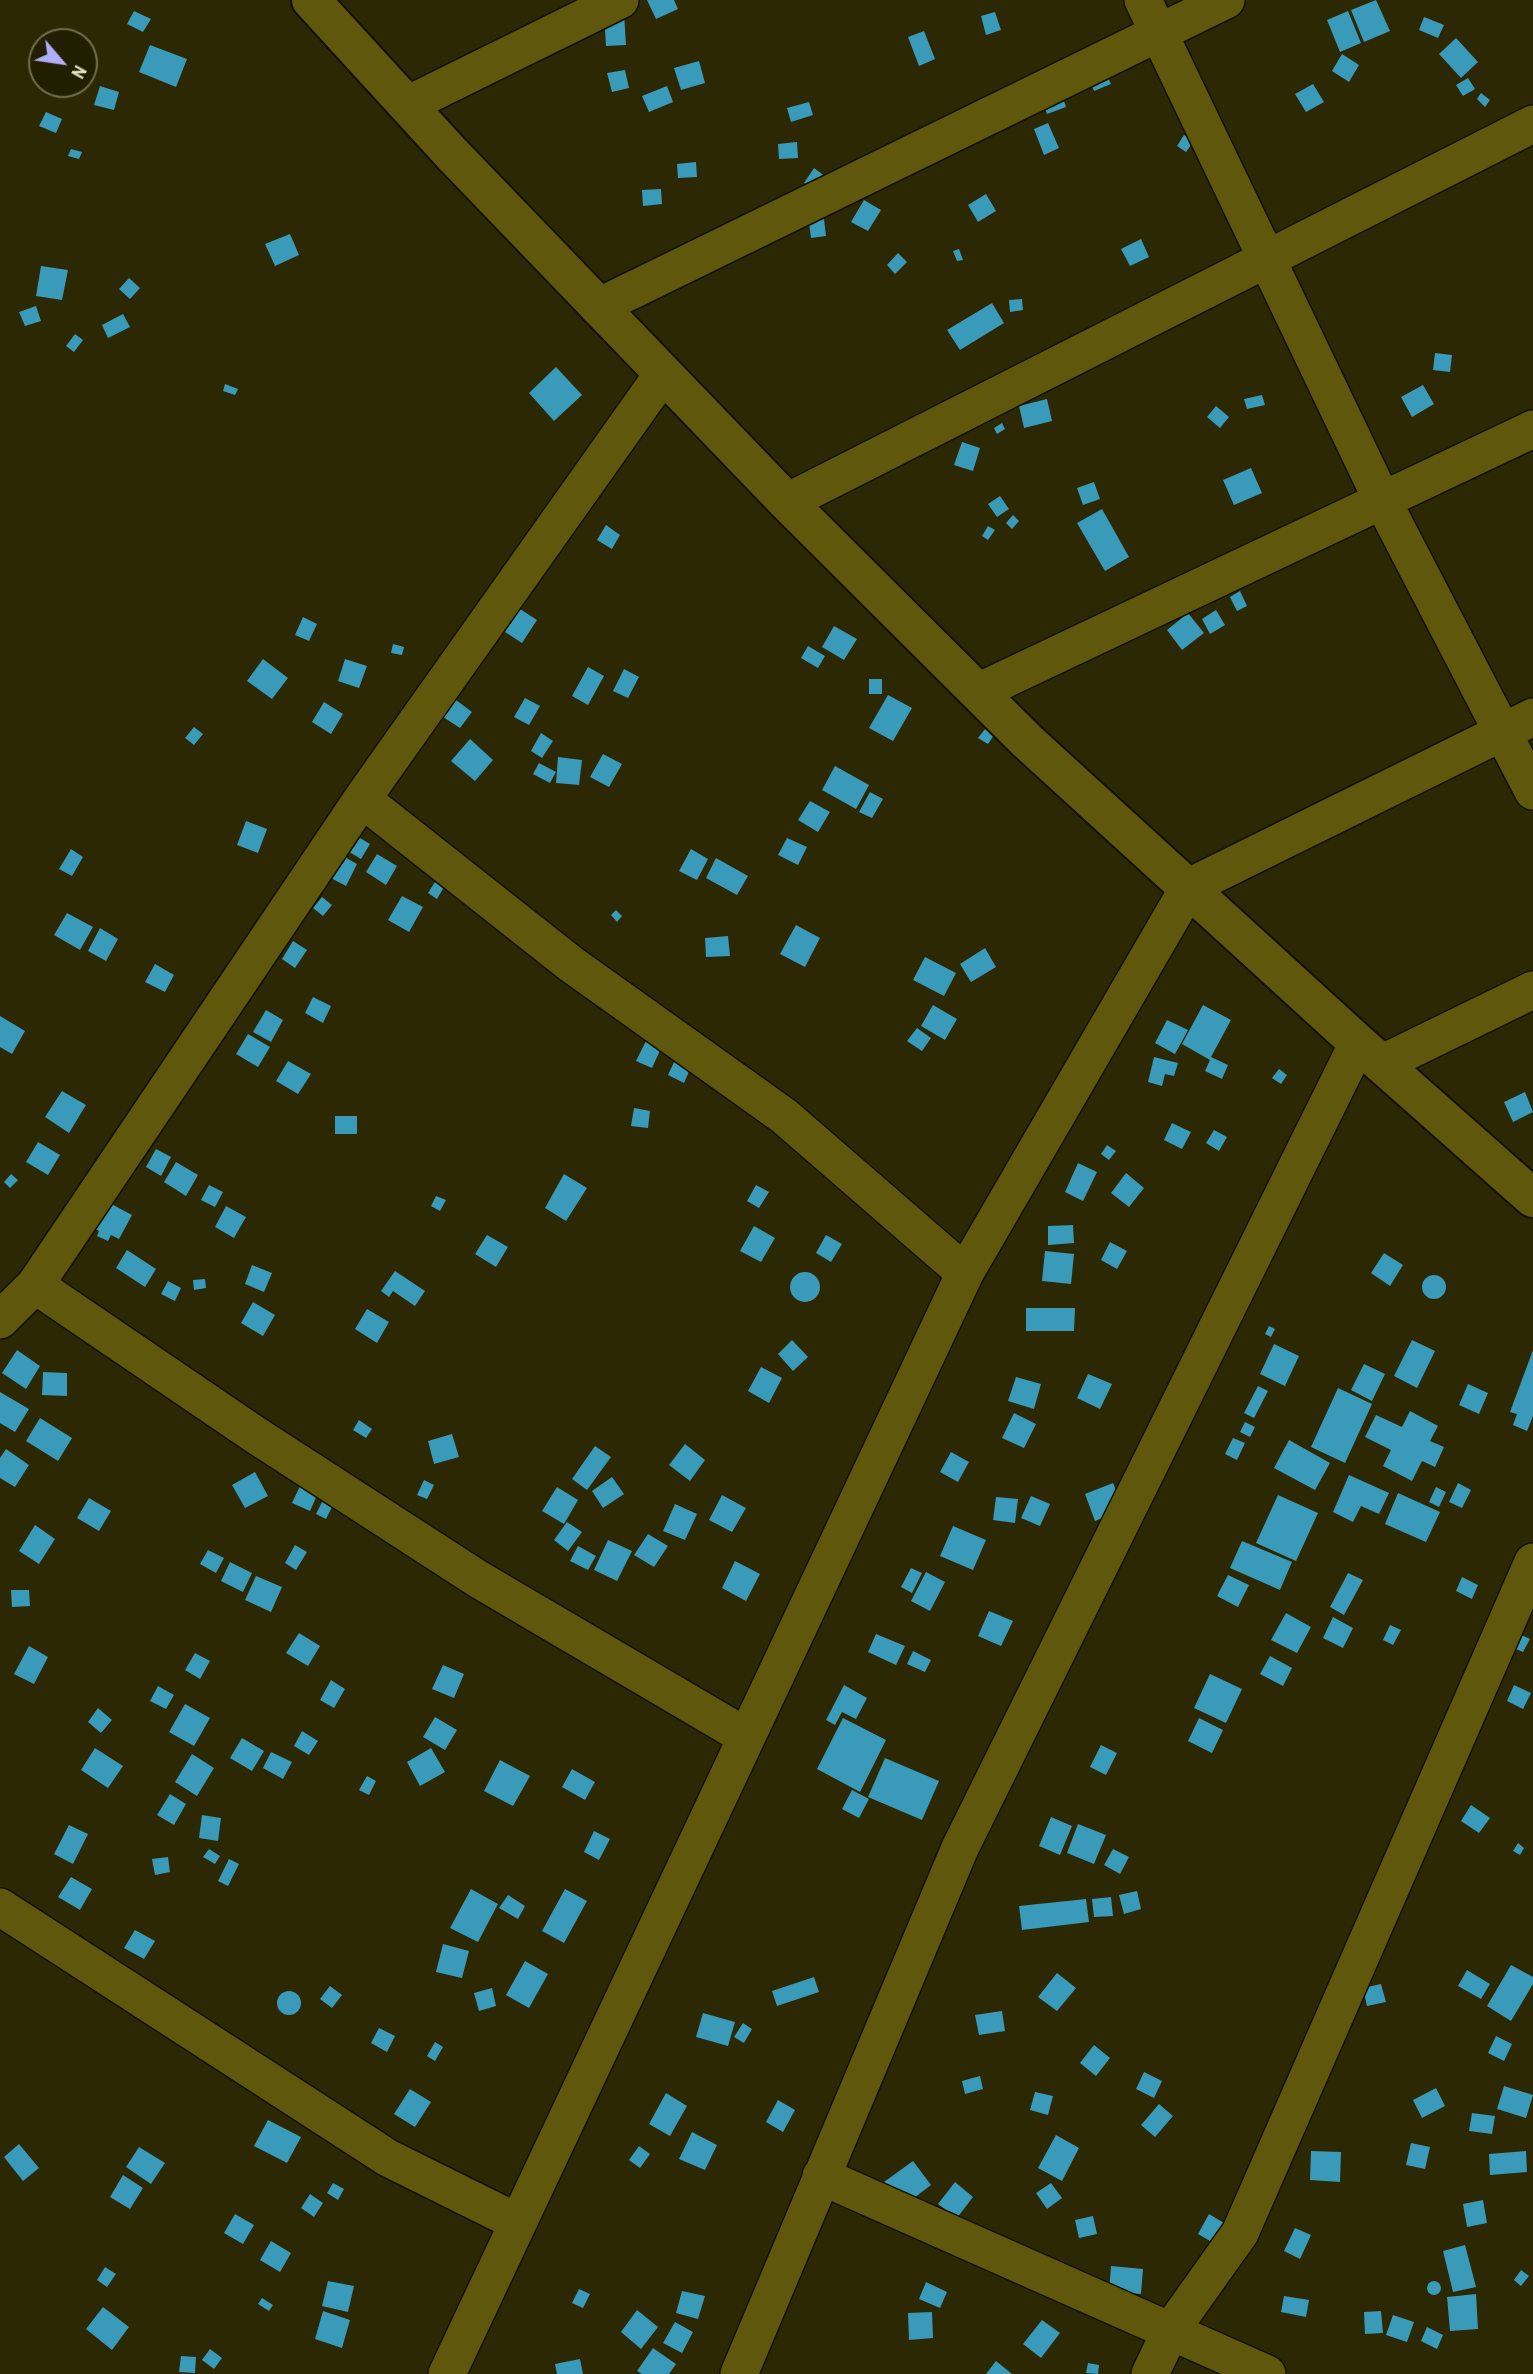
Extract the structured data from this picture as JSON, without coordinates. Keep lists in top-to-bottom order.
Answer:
{
  "north": "bottom right"
}
